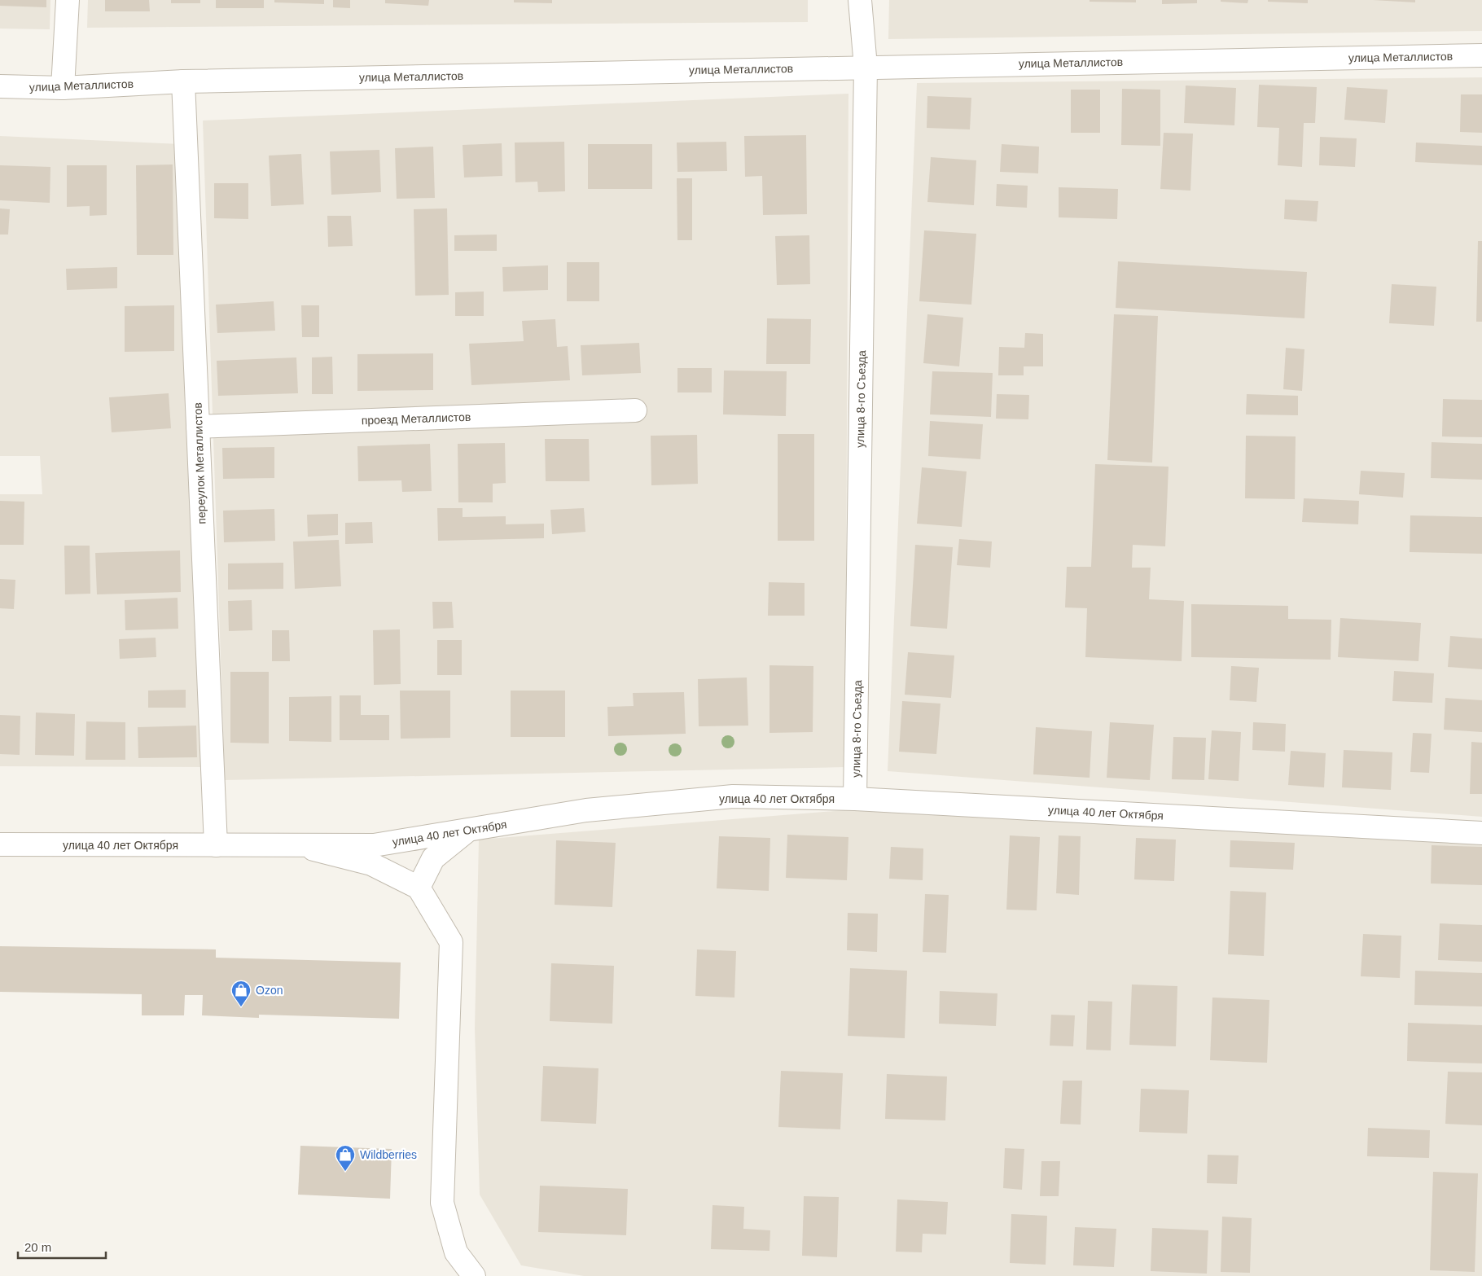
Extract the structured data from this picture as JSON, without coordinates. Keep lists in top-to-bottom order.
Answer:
{
  "streets": {
    "street": [
      "улица Металлистов",
      "улица 8-го Съезда",
      "проезд Металлистов",
      "переулок Металлистов",
      "улица 40 лет Октября"
    ]
  },
  "crossings": [
    ["улица Металлистов", "улица 8-го Съезда"],
    ["улица Металлистов", "переулок Металлистов"],
    ["улица 8-го Съезда", "улица 40 лет Октября"],
    ["проезд Металлистов", "переулок Металлистов"],
    ["переулок Металлистов", "улица 40 лет Октября"]
  ],
  "places": {
    "shop": ["Ozon", "Wildberries"]
  },
  "scale_bar": "20 m"
}
